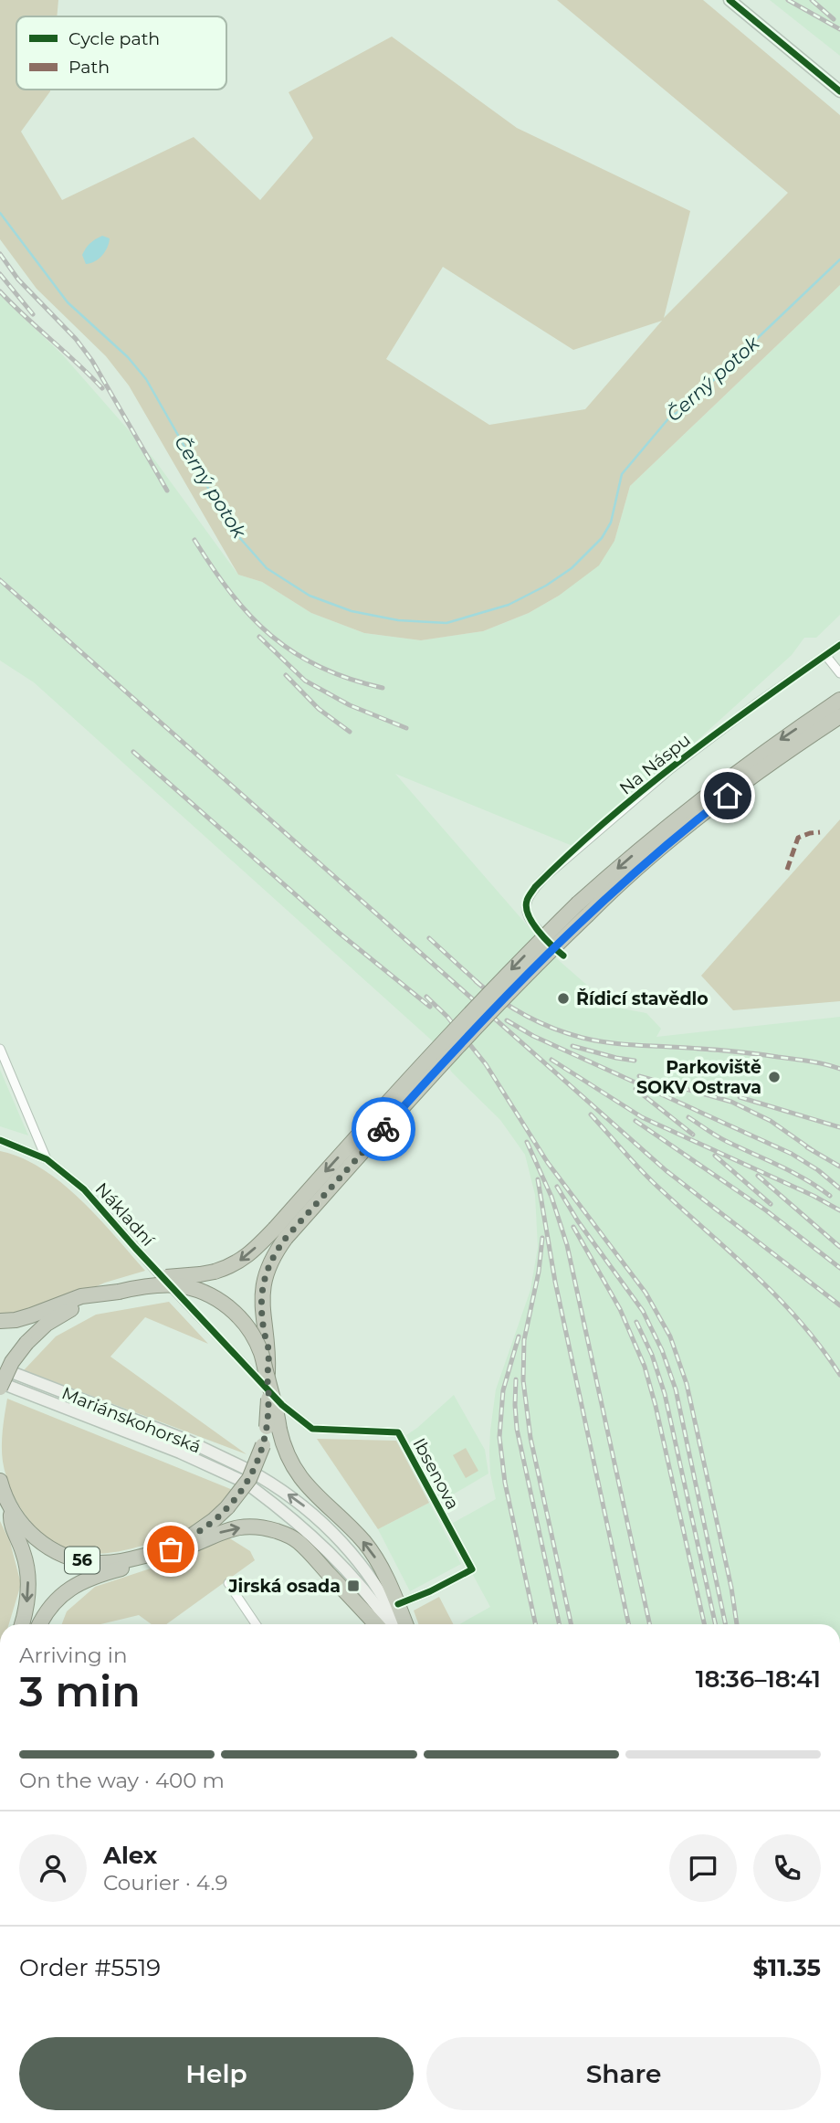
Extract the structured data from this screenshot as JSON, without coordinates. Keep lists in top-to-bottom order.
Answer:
{
  "streets": {
    "highway": ["56"],
    "main road": ["Mariánskohorská"],
    "street": ["Na Náspu", "Nákladní", "Ibsenova"]
  },
  "crossings": [
    ["Mariánskohorská", "56"]
  ],
  "water": ["Černý potok"],
  "places": {
    "other": ["Řídicí stavědlo", "Parkoviště SOKV Ostrava"],
    "transit": ["Jirská osada"]
  },
  "legend": ["Cycle path", "Path"],
  "page": {
    "heading": ["3 min", "Arriving in", "18:36–18:41"],
    "panel": [
      "Alex",
      "Courier · 4.9",
      "Order #5519",
      "$11.35"
    ],
    "bar": "On the way · 400 m",
    "buttons": ["Help", "Share"]
  }
}
